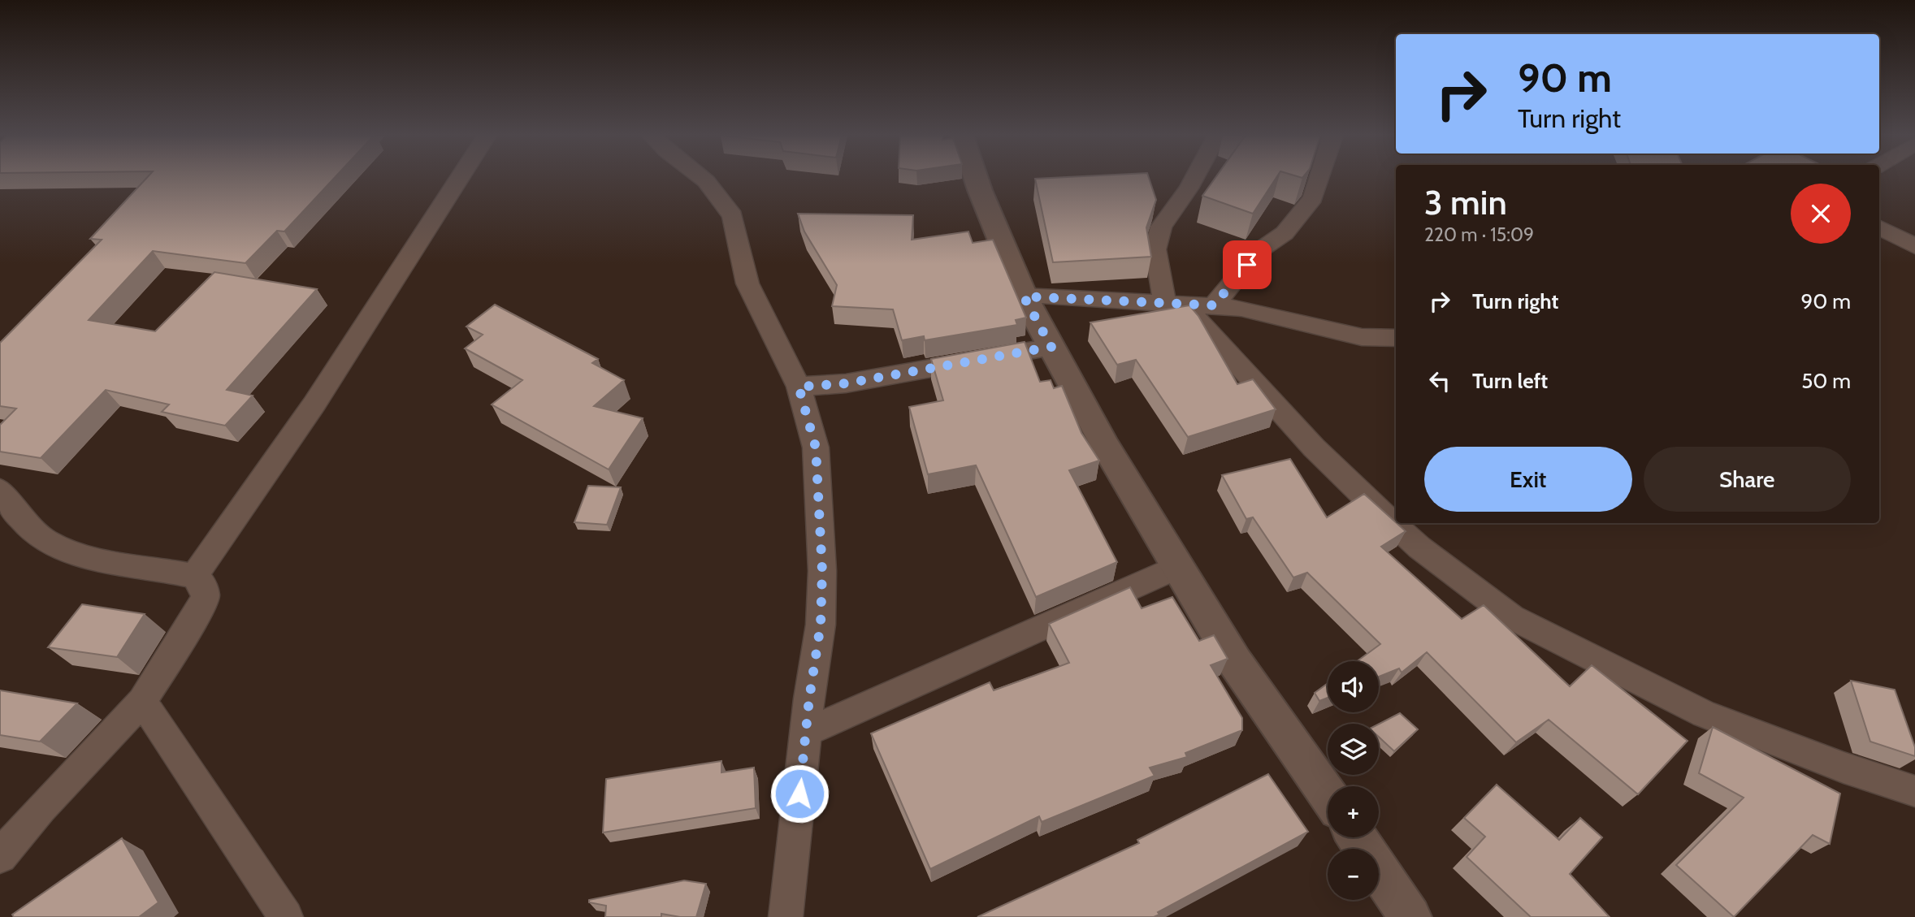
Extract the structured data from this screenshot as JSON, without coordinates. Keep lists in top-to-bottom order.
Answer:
{
  "page": {
    "turn": ["90 m", "Turn right"],
    "heading": ["3 min", "220 m · 15:09"],
    "list": [
      {
        "name": "Turn right",
        "value": "90 m"
      },
      {
        "name": "Turn left",
        "value": "50 m"
      }
    ],
    "buttons": ["Exit", "Share"],
    "map_buttons": ["+", "−"]
  }
}
